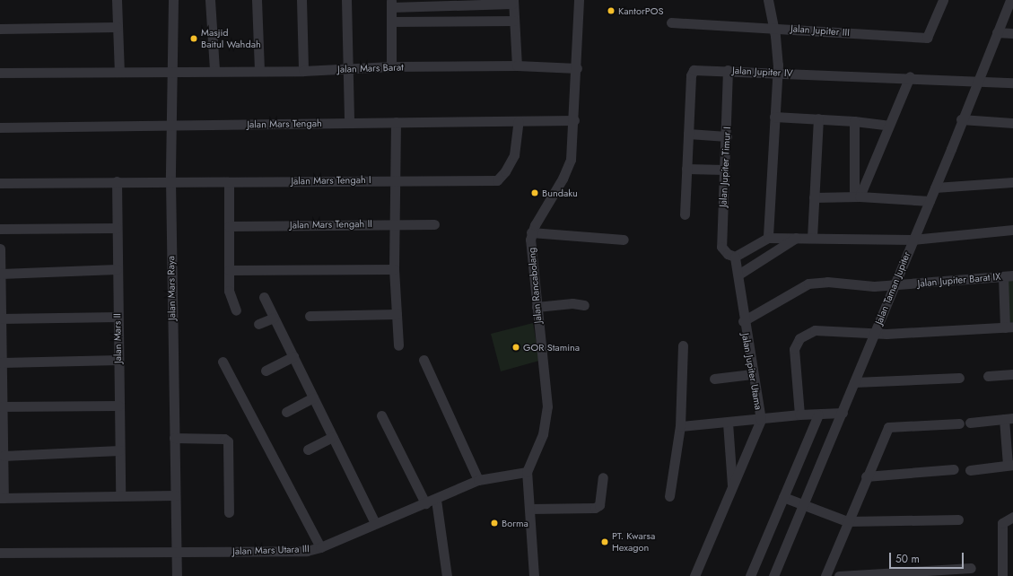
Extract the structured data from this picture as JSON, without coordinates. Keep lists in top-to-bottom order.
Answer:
{
  "streets": {
    "street": [
      "Jalan Jupiter III",
      "Jalan Mars Barat",
      "Jalan Jupiter IV",
      "Jalan Mars Tengah",
      "Jalan Jupiter Timur I",
      "Jalan Mars Tengah I",
      "Jalan Mars Tengah II",
      "Jalan Jupiter Barat IX",
      "Jalan Rancabolang",
      "Jalan Mars Raya",
      "Jalan Taman Jupiter",
      "Jalan Mars II",
      "Jalan Jupiter Utama",
      "Jalan Mars Utara III"
    ]
  },
  "crossings": [
    ["Jalan Mars Barat", "Jalan Mars Raya"],
    ["Jalan Jupiter IV", "Jalan Jupiter Timur I"],
    ["Jalan Jupiter IV", "Jalan Taman Jupiter"],
    ["Jalan Mars Tengah", "Jalan Mars Tengah I"],
    ["Jalan Mars Tengah", "Jalan Mars Raya"],
    ["Jalan Jupiter Timur I", "Jalan Jupiter Utama"],
    ["Jalan Mars Tengah I", "Jalan Mars Raya"],
    ["Jalan Mars Tengah I", "Jalan Mars II"],
    ["Jalan Jupiter Barat IX", "Jalan Taman Jupiter"],
    ["Jalan Jupiter Barat IX", "Jalan Jupiter Utama"],
    ["Jalan Rancabolang", "Jalan Mars Utara III"],
    ["Jalan Mars Raya", "Jalan Mars Utara III"]
  ],
  "places": [
    "KantorPOS",
    "Masjid Baitul Wahdah",
    "Bundaku",
    "GOR Stamina",
    "Borma",
    "PT. Kwarsa Hexagon"
  ],
  "scale_bar": "50 m"
}
